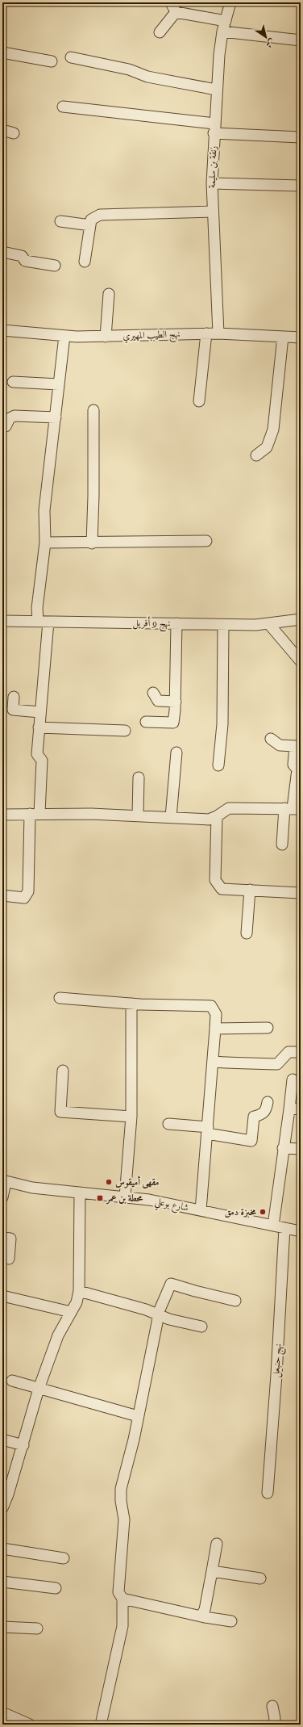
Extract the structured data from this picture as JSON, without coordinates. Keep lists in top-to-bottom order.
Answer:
{
  "streets": {
    "street": [
      "زنقة بن سليمة",
      "نهج الطيب المهيري",
      "نهج 9 أفريل",
      "شارع بوعلي",
      "نهج حنبعل"
    ]
  },
  "crossings": [
    ["زنقة بن سليمة", "نهج الطيب المهيري"],
    ["شارع بوعلي", "نهج حنبعل"]
  ],
  "places": {
    "other": ["مقهى أميقوس", "مخبزة دمق"],
    "transit": ["محطة بن عمر"]
  },
  "north": "bottom right"
}
